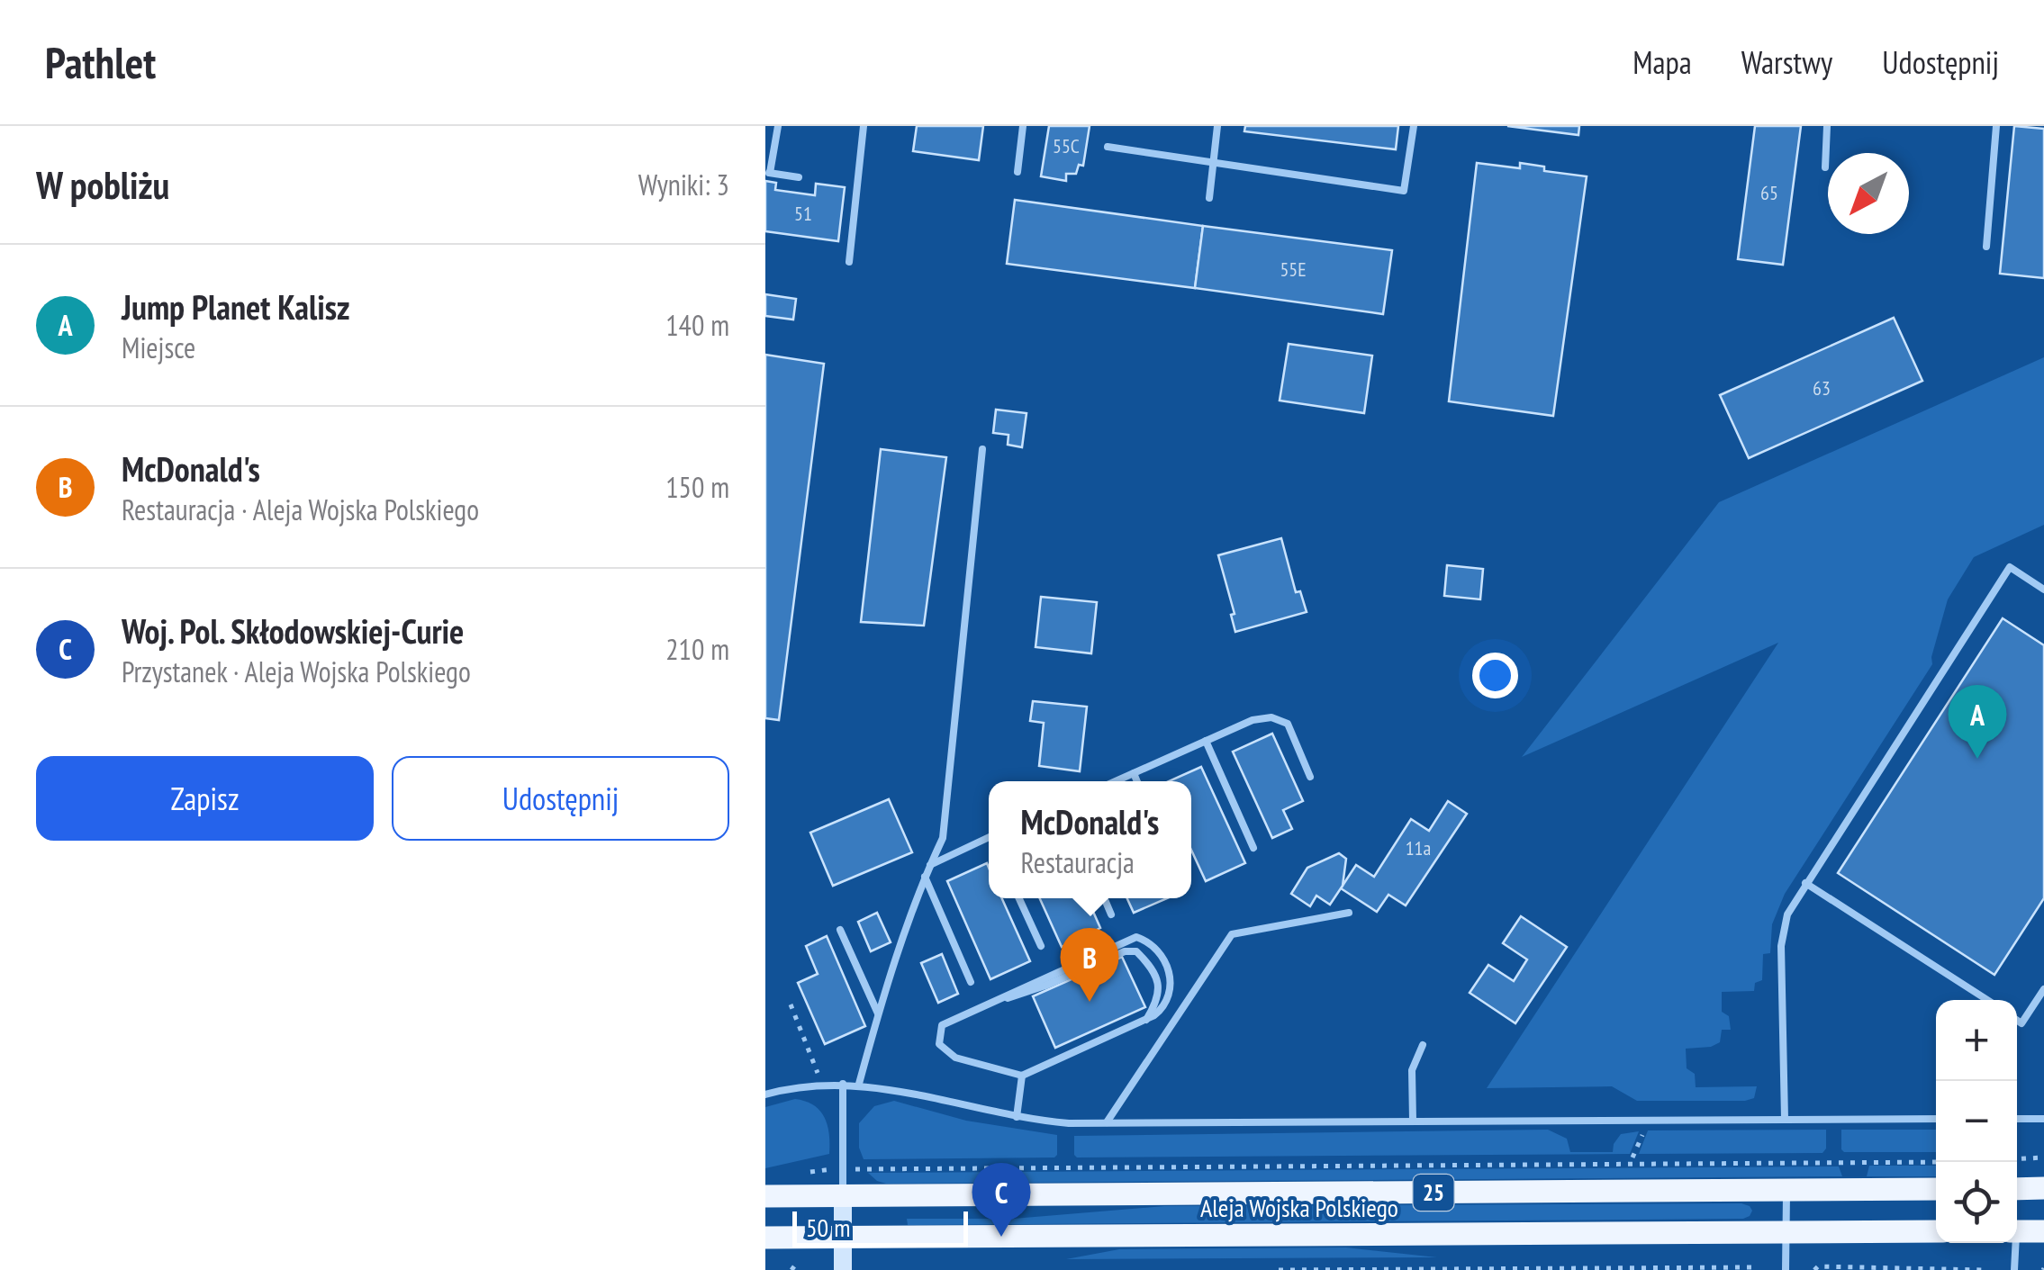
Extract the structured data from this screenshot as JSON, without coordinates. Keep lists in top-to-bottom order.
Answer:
{
  "streets": {
    "main road": ["25", "Aleja Wojska Polskiego"]
  },
  "house_numbers": [
    "55C",
    "65",
    "51",
    "55E",
    "63",
    "11a"
  ],
  "scale_bar": "50 m",
  "north": "bottom left",
  "page": {
    "header": "Pathlet",
    "nav": ["Mapa", "Warstwy", "Udostępnij"],
    "heading": ["W pobliżu", "Wyniki: 3"],
    "list": [
      {
        "mark": "A",
        "name": "Jump Planet Kalisz",
        "note": "Miejsce",
        "value": "140 m"
      },
      {
        "mark": "B",
        "name": "McDonald's",
        "note": "Restauracja · Aleja Wojska Polskiego",
        "value": "150 m"
      },
      {
        "mark": "C",
        "name": "Woj. Pol. Skłodowskiej-Curie",
        "note": "Przystanek · Aleja Wojska Polskiego",
        "value": "210 m"
      }
    ],
    "pins": ["A", "B", "C"],
    "buttons": ["Zapisz", "Udostępnij"],
    "popup": ["McDonald's", "Restauracja"],
    "map_buttons": ["+", "−"],
    "scale": "50 m"
  }
}
